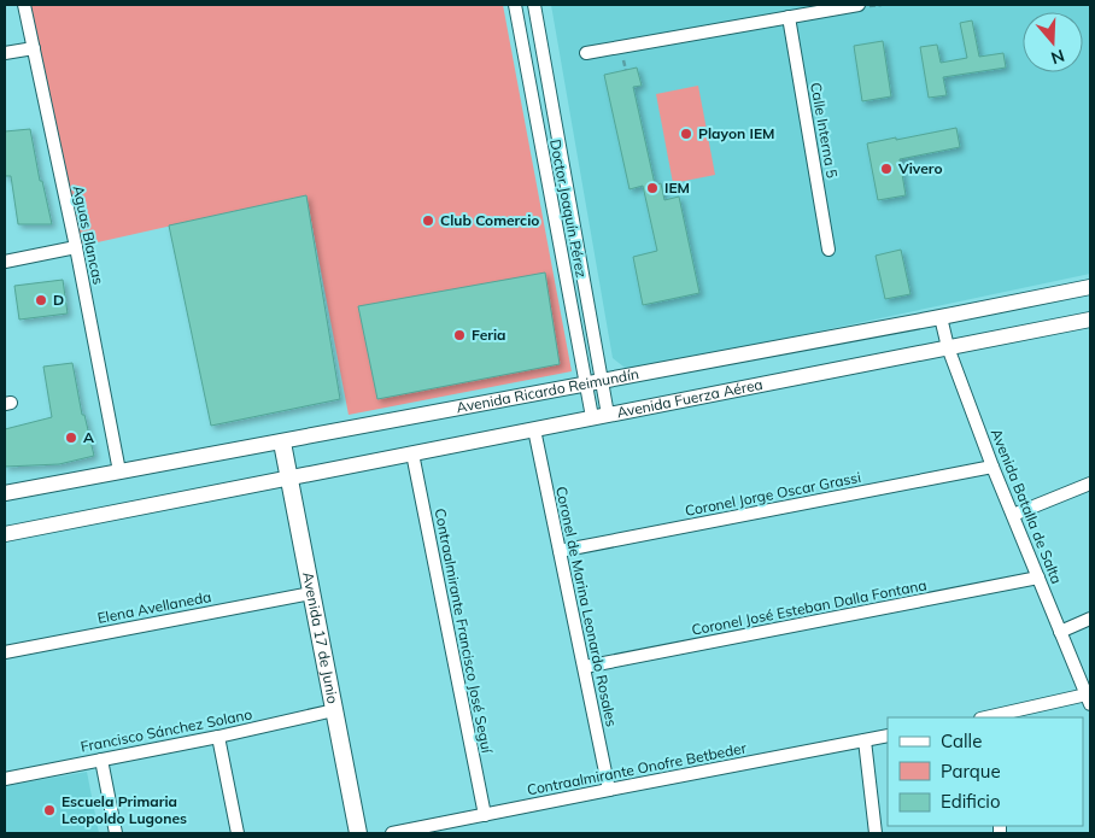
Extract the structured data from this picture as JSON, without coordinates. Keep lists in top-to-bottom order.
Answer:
{
  "streets": {
    "main road": ["Avenida 17 de Junio"],
    "street": [
      "Calle Interna 5",
      "Doctor Joaquín Pérez",
      "Aguas Blancas",
      "Avenida Ricardo Reimundín",
      "Avenida Fuerza Aérea",
      "Coronel Jorge Oscar Grassi",
      "Avenida Batalla de Salta",
      "Coronel de Marina Leonardo Rosales",
      "Elena Avellaneda",
      "Coronel José Esteban Dalla Fontana",
      "Contraalmirante Francisco José Seguí",
      "Francisco Sánchez Solano",
      "Contraalmirante Onofre Betbeder"
    ]
  },
  "crossings": [
    ["Doctor Joaquín Pérez", "Avenida Ricardo Reimundín"],
    ["Doctor Joaquín Pérez", "Avenida Fuerza Aérea"],
    ["Aguas Blancas", "Avenida Ricardo Reimundín"],
    ["Avenida Ricardo Reimundín", "Avenida Batalla de Salta"],
    ["Avenida Ricardo Reimundín", "Avenida 17 de Junio"],
    ["Avenida Fuerza Aérea", "Avenida Batalla de Salta"],
    ["Avenida Fuerza Aérea", "Coronel de Marina Leonardo Rosales"],
    ["Avenida Fuerza Aérea", "Contraalmirante Francisco José Seguí"],
    ["Avenida Fuerza Aérea", "Avenida 17 de Junio"],
    ["Coronel Jorge Oscar Grassi", "Avenida Batalla de Salta"],
    ["Coronel Jorge Oscar Grassi", "Coronel de Marina Leonardo Rosales"],
    ["Avenida Batalla de Salta", "Coronel José Esteban Dalla Fontana"],
    ["Coronel de Marina Leonardo Rosales", "Coronel José Esteban Dalla Fontana"],
    ["Coronel de Marina Leonardo Rosales", "Contraalmirante Onofre Betbeder"],
    ["Elena Avellaneda", "Avenida 17 de Junio"],
    ["Contraalmirante Francisco José Seguí", "Contraalmirante Onofre Betbeder"],
    ["Avenida 17 de Junio", "Francisco Sánchez Solano"]
  ],
  "places": [
    "Playon IEM",
    "Vivero",
    "IEM",
    "Club Comercio",
    "D",
    "Feria",
    "A",
    "Escuela Primaria Leopoldo Lugones"
  ],
  "legend": ["Calle", "Parque", "Edificio"],
  "north": "bottom"
}
